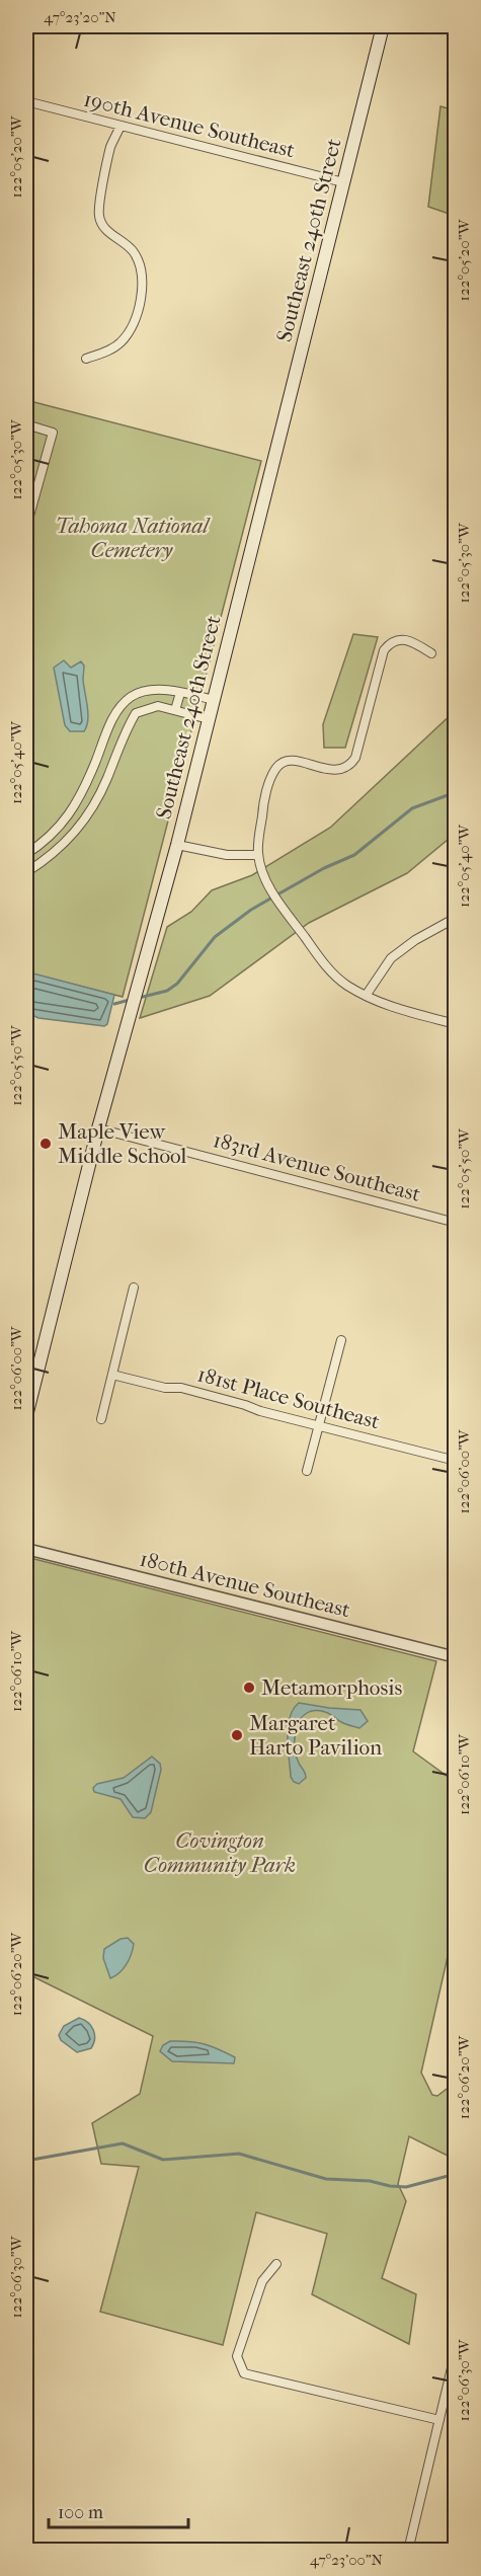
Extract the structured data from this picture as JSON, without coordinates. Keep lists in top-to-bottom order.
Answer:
{
  "streets": {
    "main road": ["Southeast 240th Street"],
    "street": [
      "190th Avenue Southeast",
      "183rd Avenue Southeast",
      "181st Place Southeast",
      "180th Avenue Southeast"
    ]
  },
  "crossings": [
    ["190th Avenue Southeast", "Southeast 240th Street"],
    ["Southeast 240th Street", "183rd Avenue Southeast"]
  ],
  "parks": ["Tahoma National Cemetery", "Covington Community Park"],
  "places": ["Maple View Middle School", "Metamorphosis", "Margaret Harto Pavilion"],
  "scale_bar": "100 m",
  "coordinates": [
    "47°23'20\"N",
    "122°05'20\"W",
    "122°05'30\"W",
    "122°05'40\"W",
    "122°05'50\"W",
    "122°06'00\"W",
    "122°06'10\"W",
    "122°06'20\"W",
    "122°06'30\"W",
    "47°23'00\"N"
  ]
}
